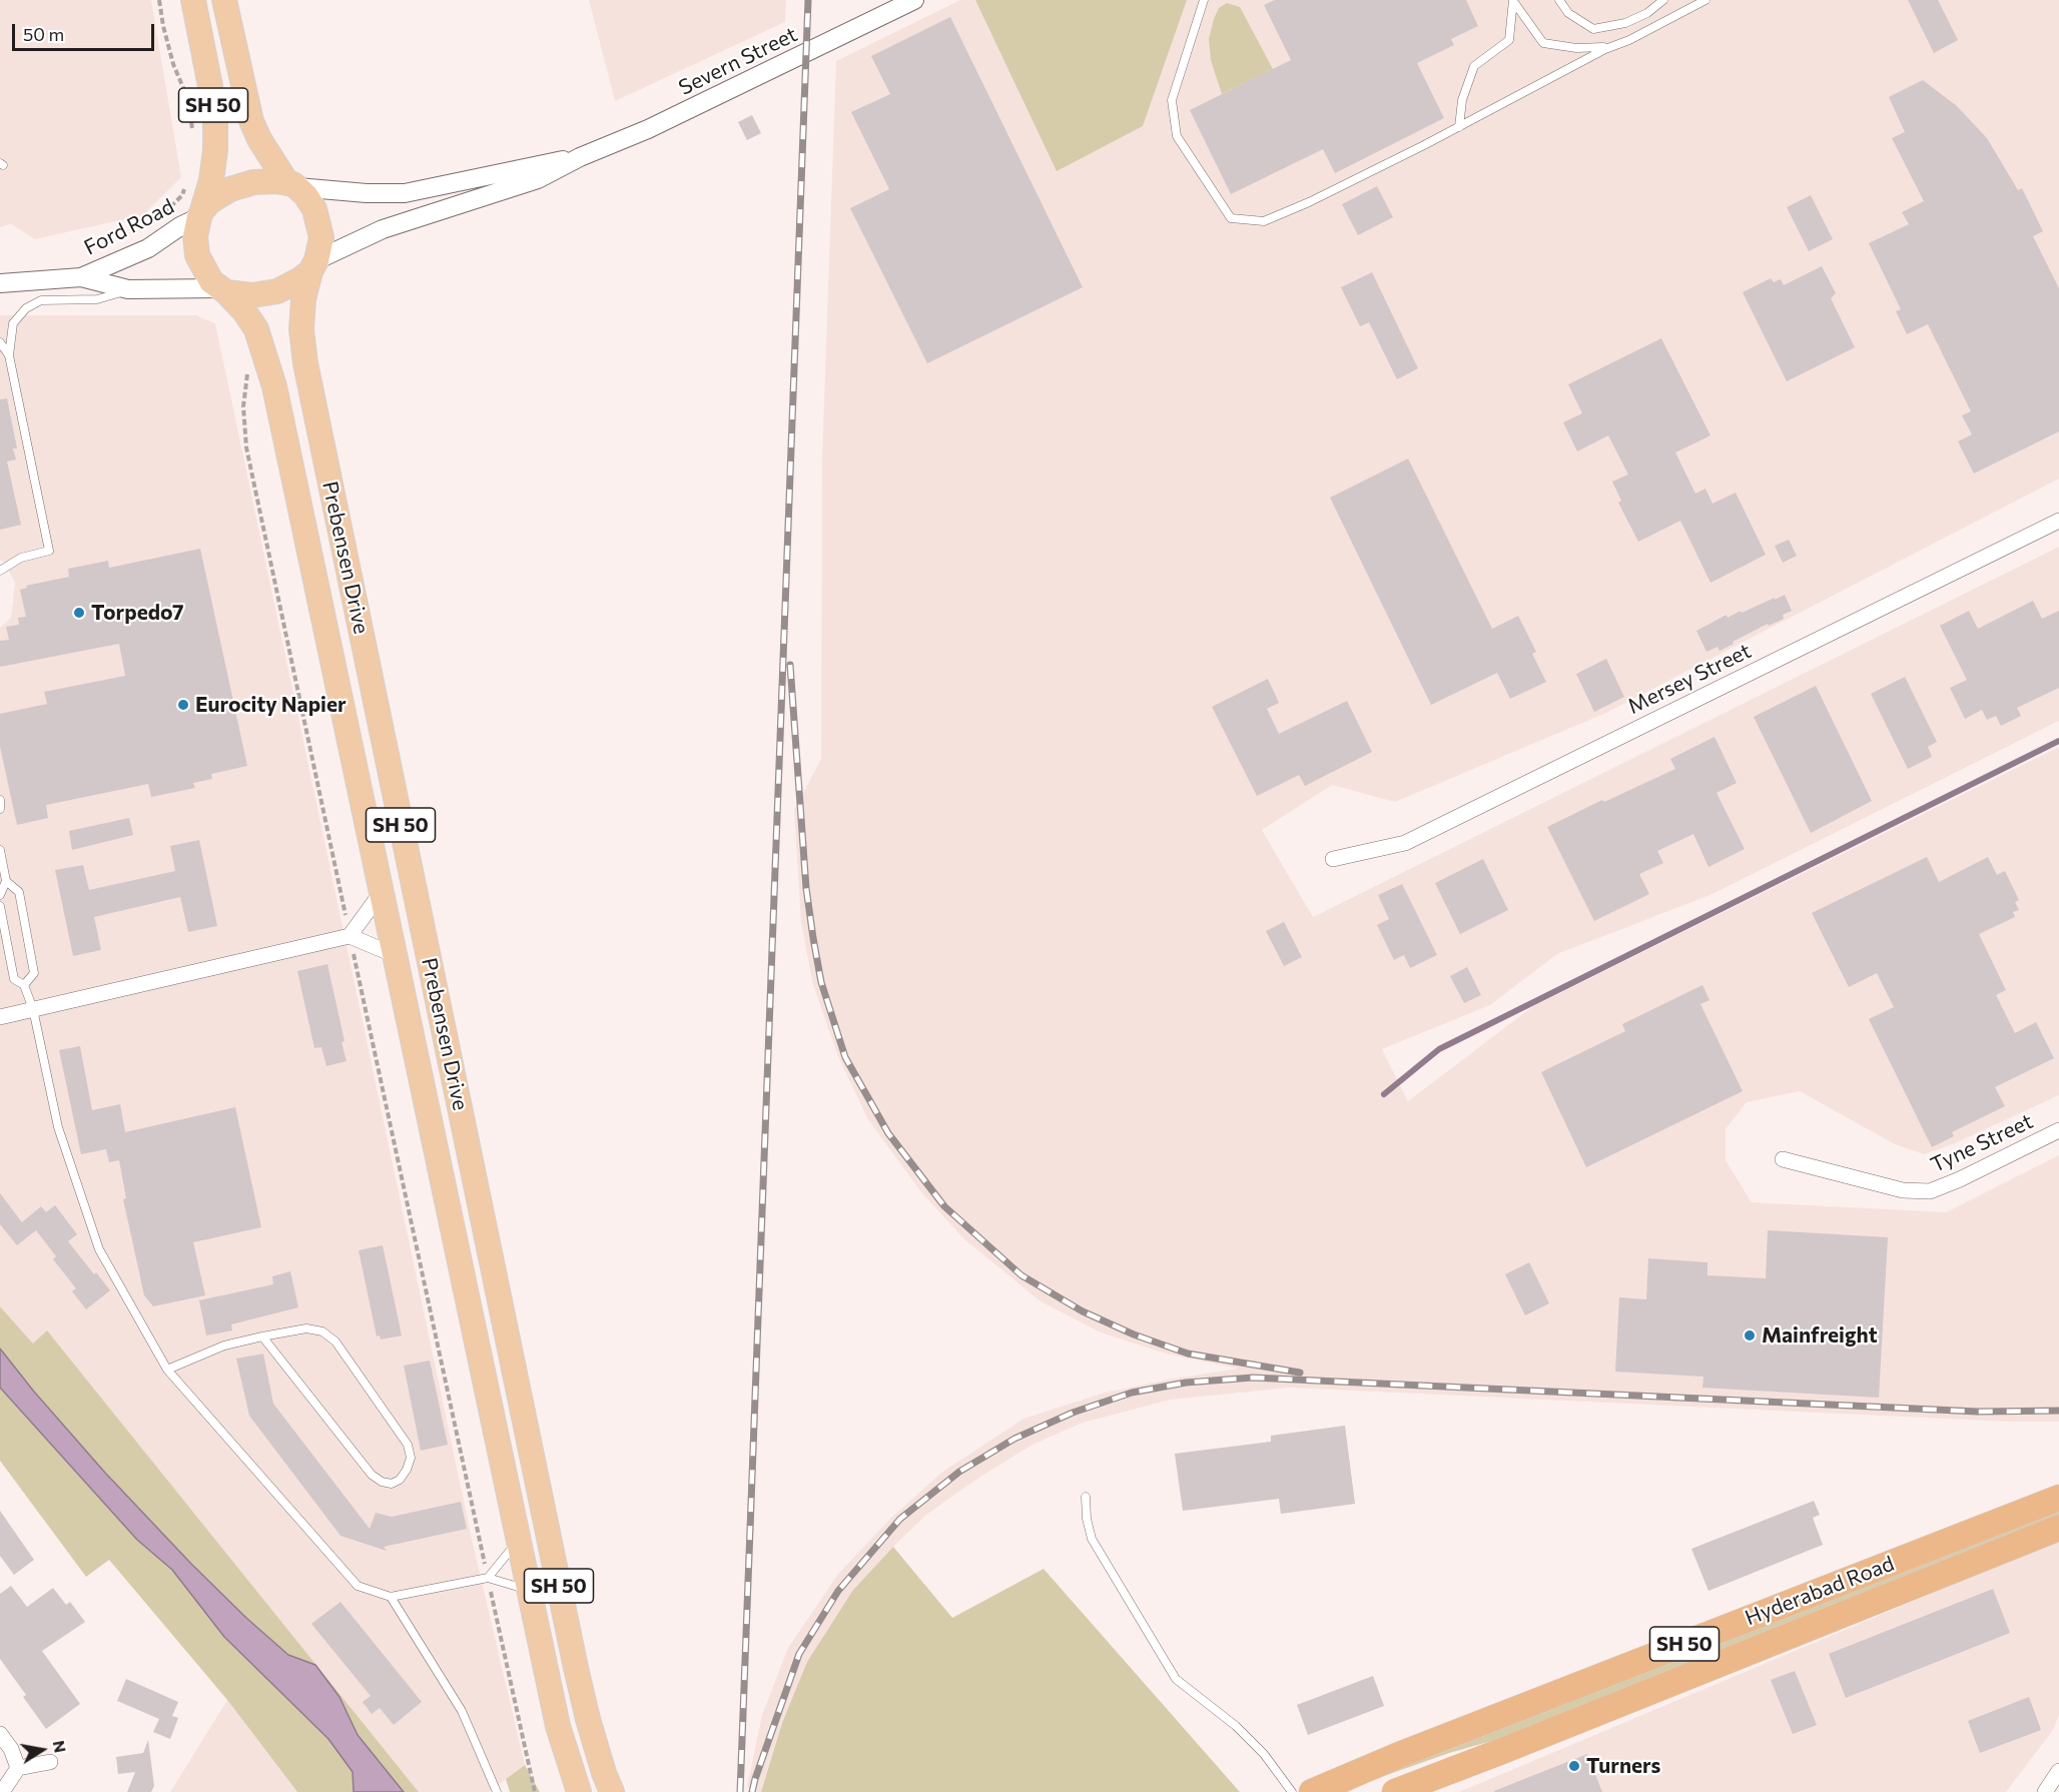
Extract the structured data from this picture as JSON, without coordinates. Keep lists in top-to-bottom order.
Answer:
{
  "streets": {
    "highway": ["SH 50", "Hyderabad Road"],
    "main road": ["Prebensen Drive"],
    "street": [
      "Severn Street",
      "Ford Road",
      "Mersey Street",
      "Tyne Street"
    ]
  },
  "crossings": [
    ["Severn Street", "SH 50"],
    ["Severn Street", "Ford Road"],
    ["Severn Street", "Prebensen Drive"],
    ["SH 50", "Ford Road"],
    ["SH 50", "Prebensen Drive"],
    ["Ford Road", "Prebensen Drive"]
  ],
  "places": [
    "Torpedo7",
    "Eurocity Napier",
    "Mainfreight",
    "Turners"
  ],
  "scale_bar": "50 m",
  "north": "right"
}
